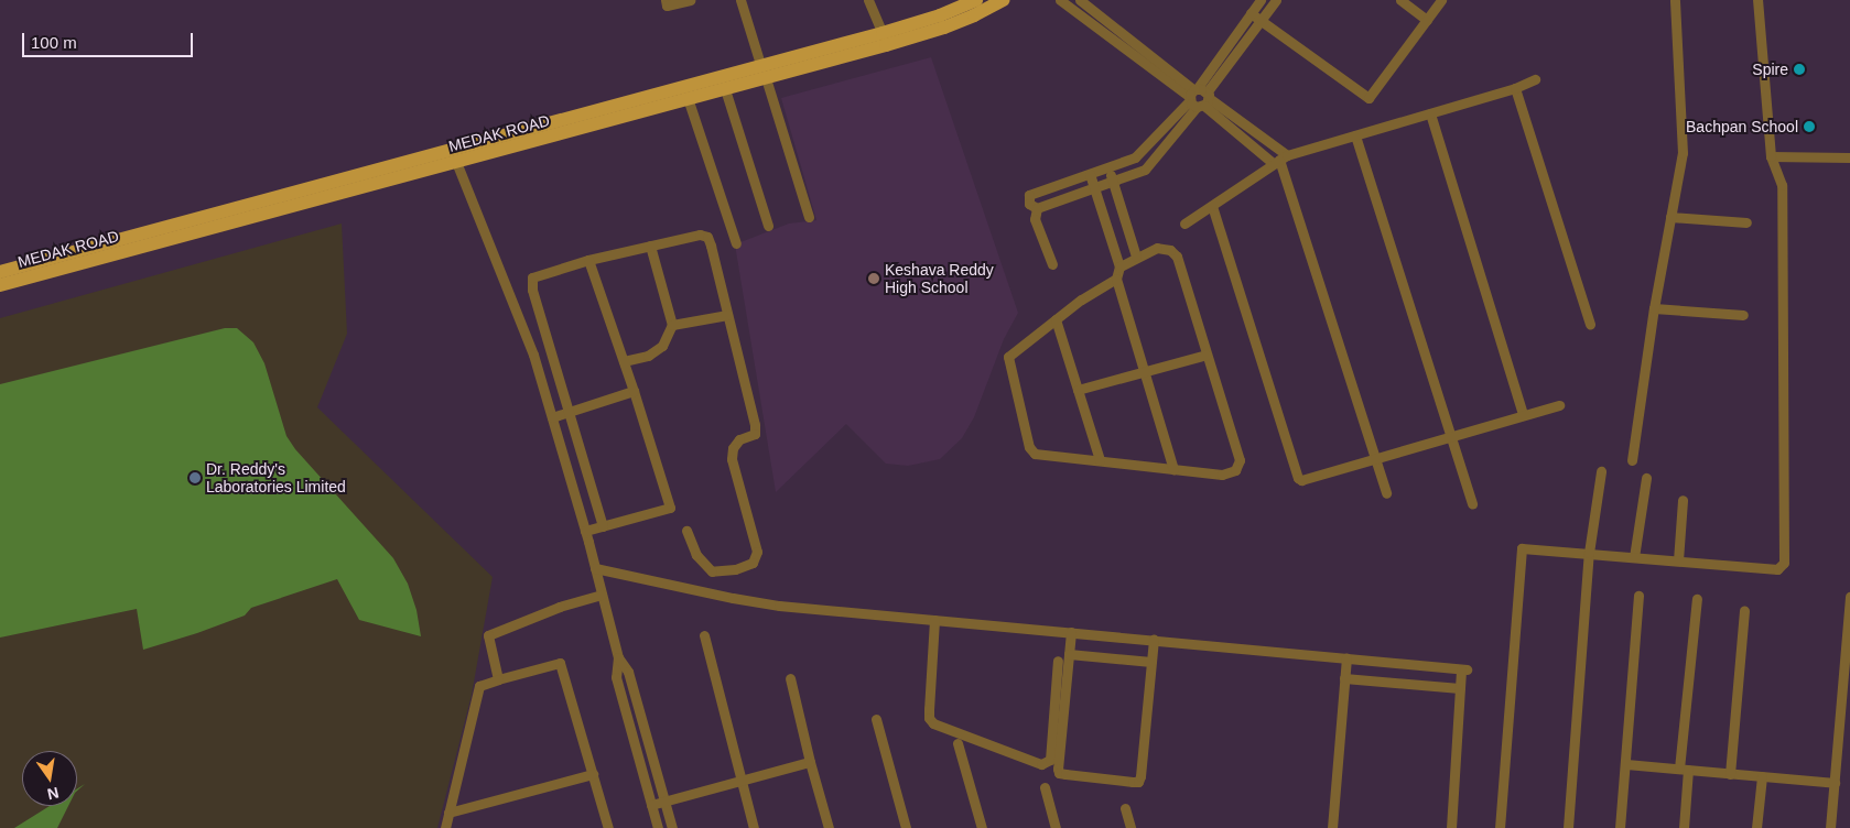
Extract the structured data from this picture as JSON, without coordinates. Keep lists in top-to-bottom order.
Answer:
{
  "streets": {
    "main road": ["MEDAK ROAD"]
  },
  "places": [
    "Spire",
    "Bachpan School",
    "Keshava Reddy High School",
    "Dr. Reddy's Laboratories Limited"
  ],
  "scale_bar": "100 m",
  "north": "bottom"
}
